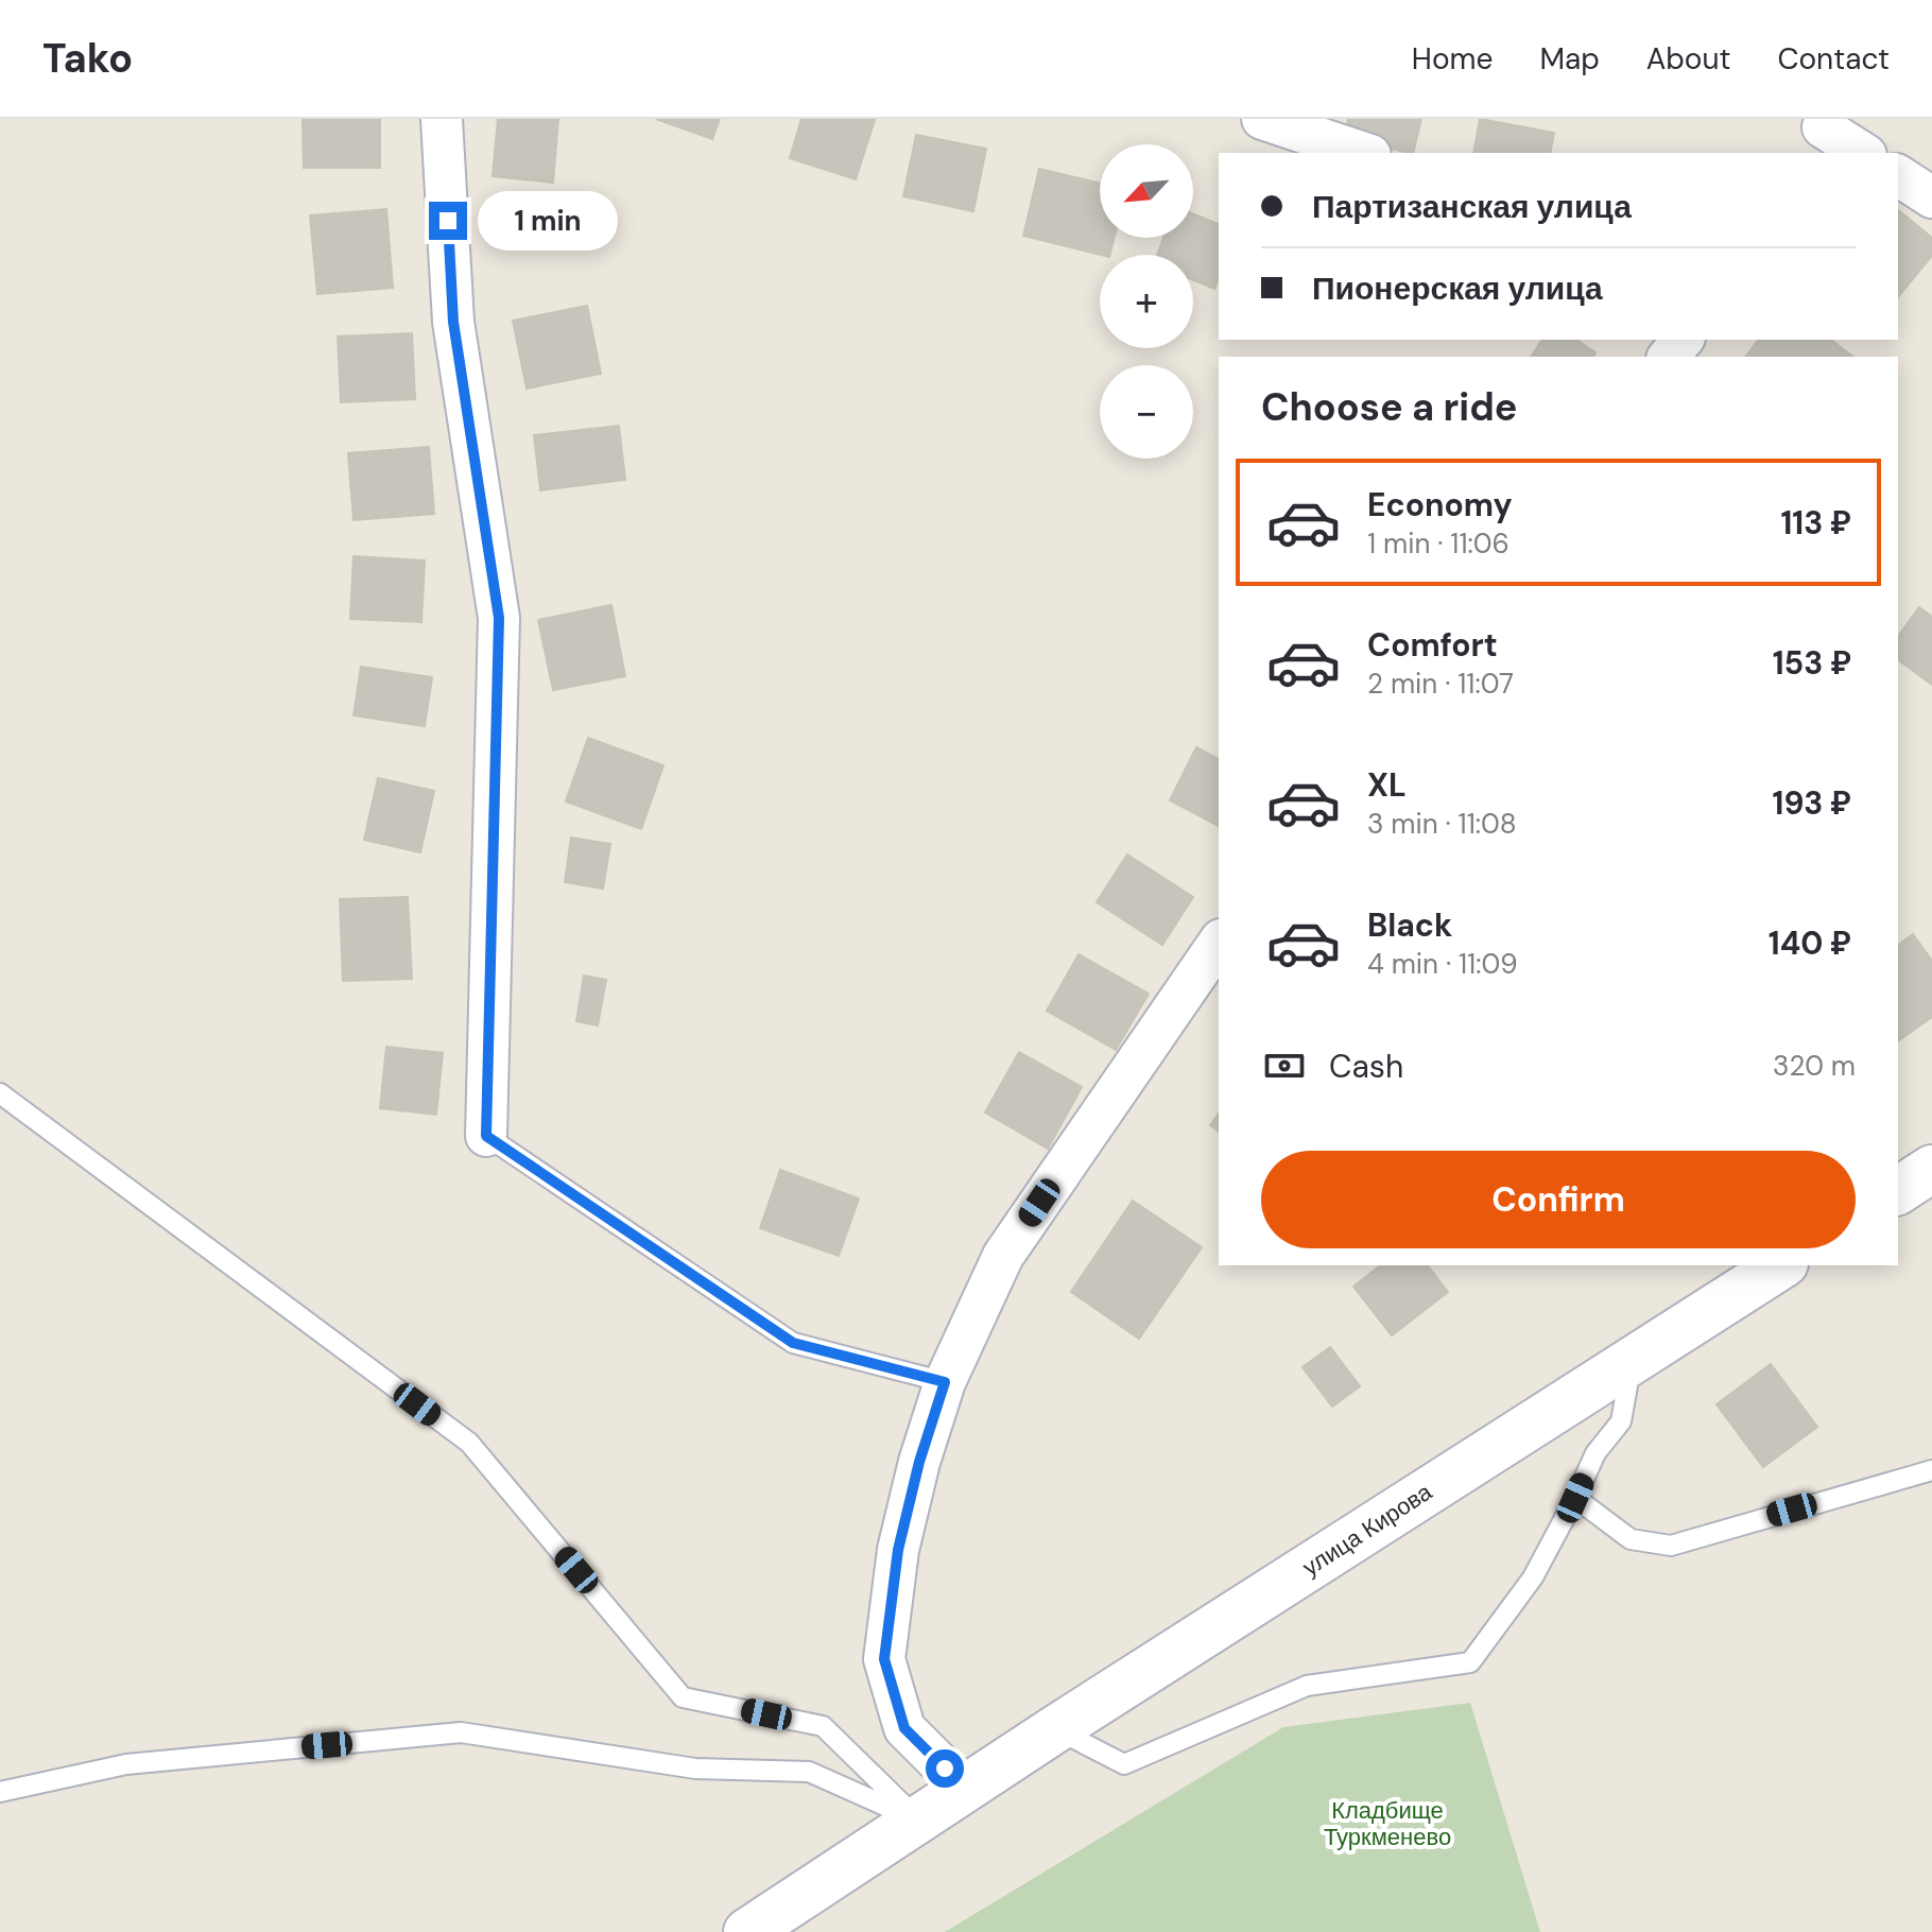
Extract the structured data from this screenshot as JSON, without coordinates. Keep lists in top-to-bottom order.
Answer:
{
  "streets": {
    "main road": ["улица Кирова"]
  },
  "parks": ["Кладбище Туркменево"],
  "north": "bottom left",
  "page": {
    "header": "Tako",
    "nav": [
      "Home",
      "Map",
      "About",
      "Contact"
    ],
    "map_buttons": ["+", "−"],
    "banner": ["Партизанская улица", "Пионерская улица"],
    "bubble": "1 min",
    "heading": "Choose a ride",
    "list": [
      {
        "name": "Economy",
        "note": "1 min · 11:06",
        "value": "113 ₽"
      },
      {
        "name": "Comfort",
        "note": "2 min · 11:07",
        "value": "153 ₽"
      },
      {
        "name": "XL",
        "note": "3 min · 11:08",
        "value": "193 ₽"
      },
      {
        "name": "Black",
        "note": "4 min · 11:09",
        "value": "140 ₽"
      }
    ],
    "pay": ["Cash", "320 m"],
    "buttons": "Confirm"
  }
}
